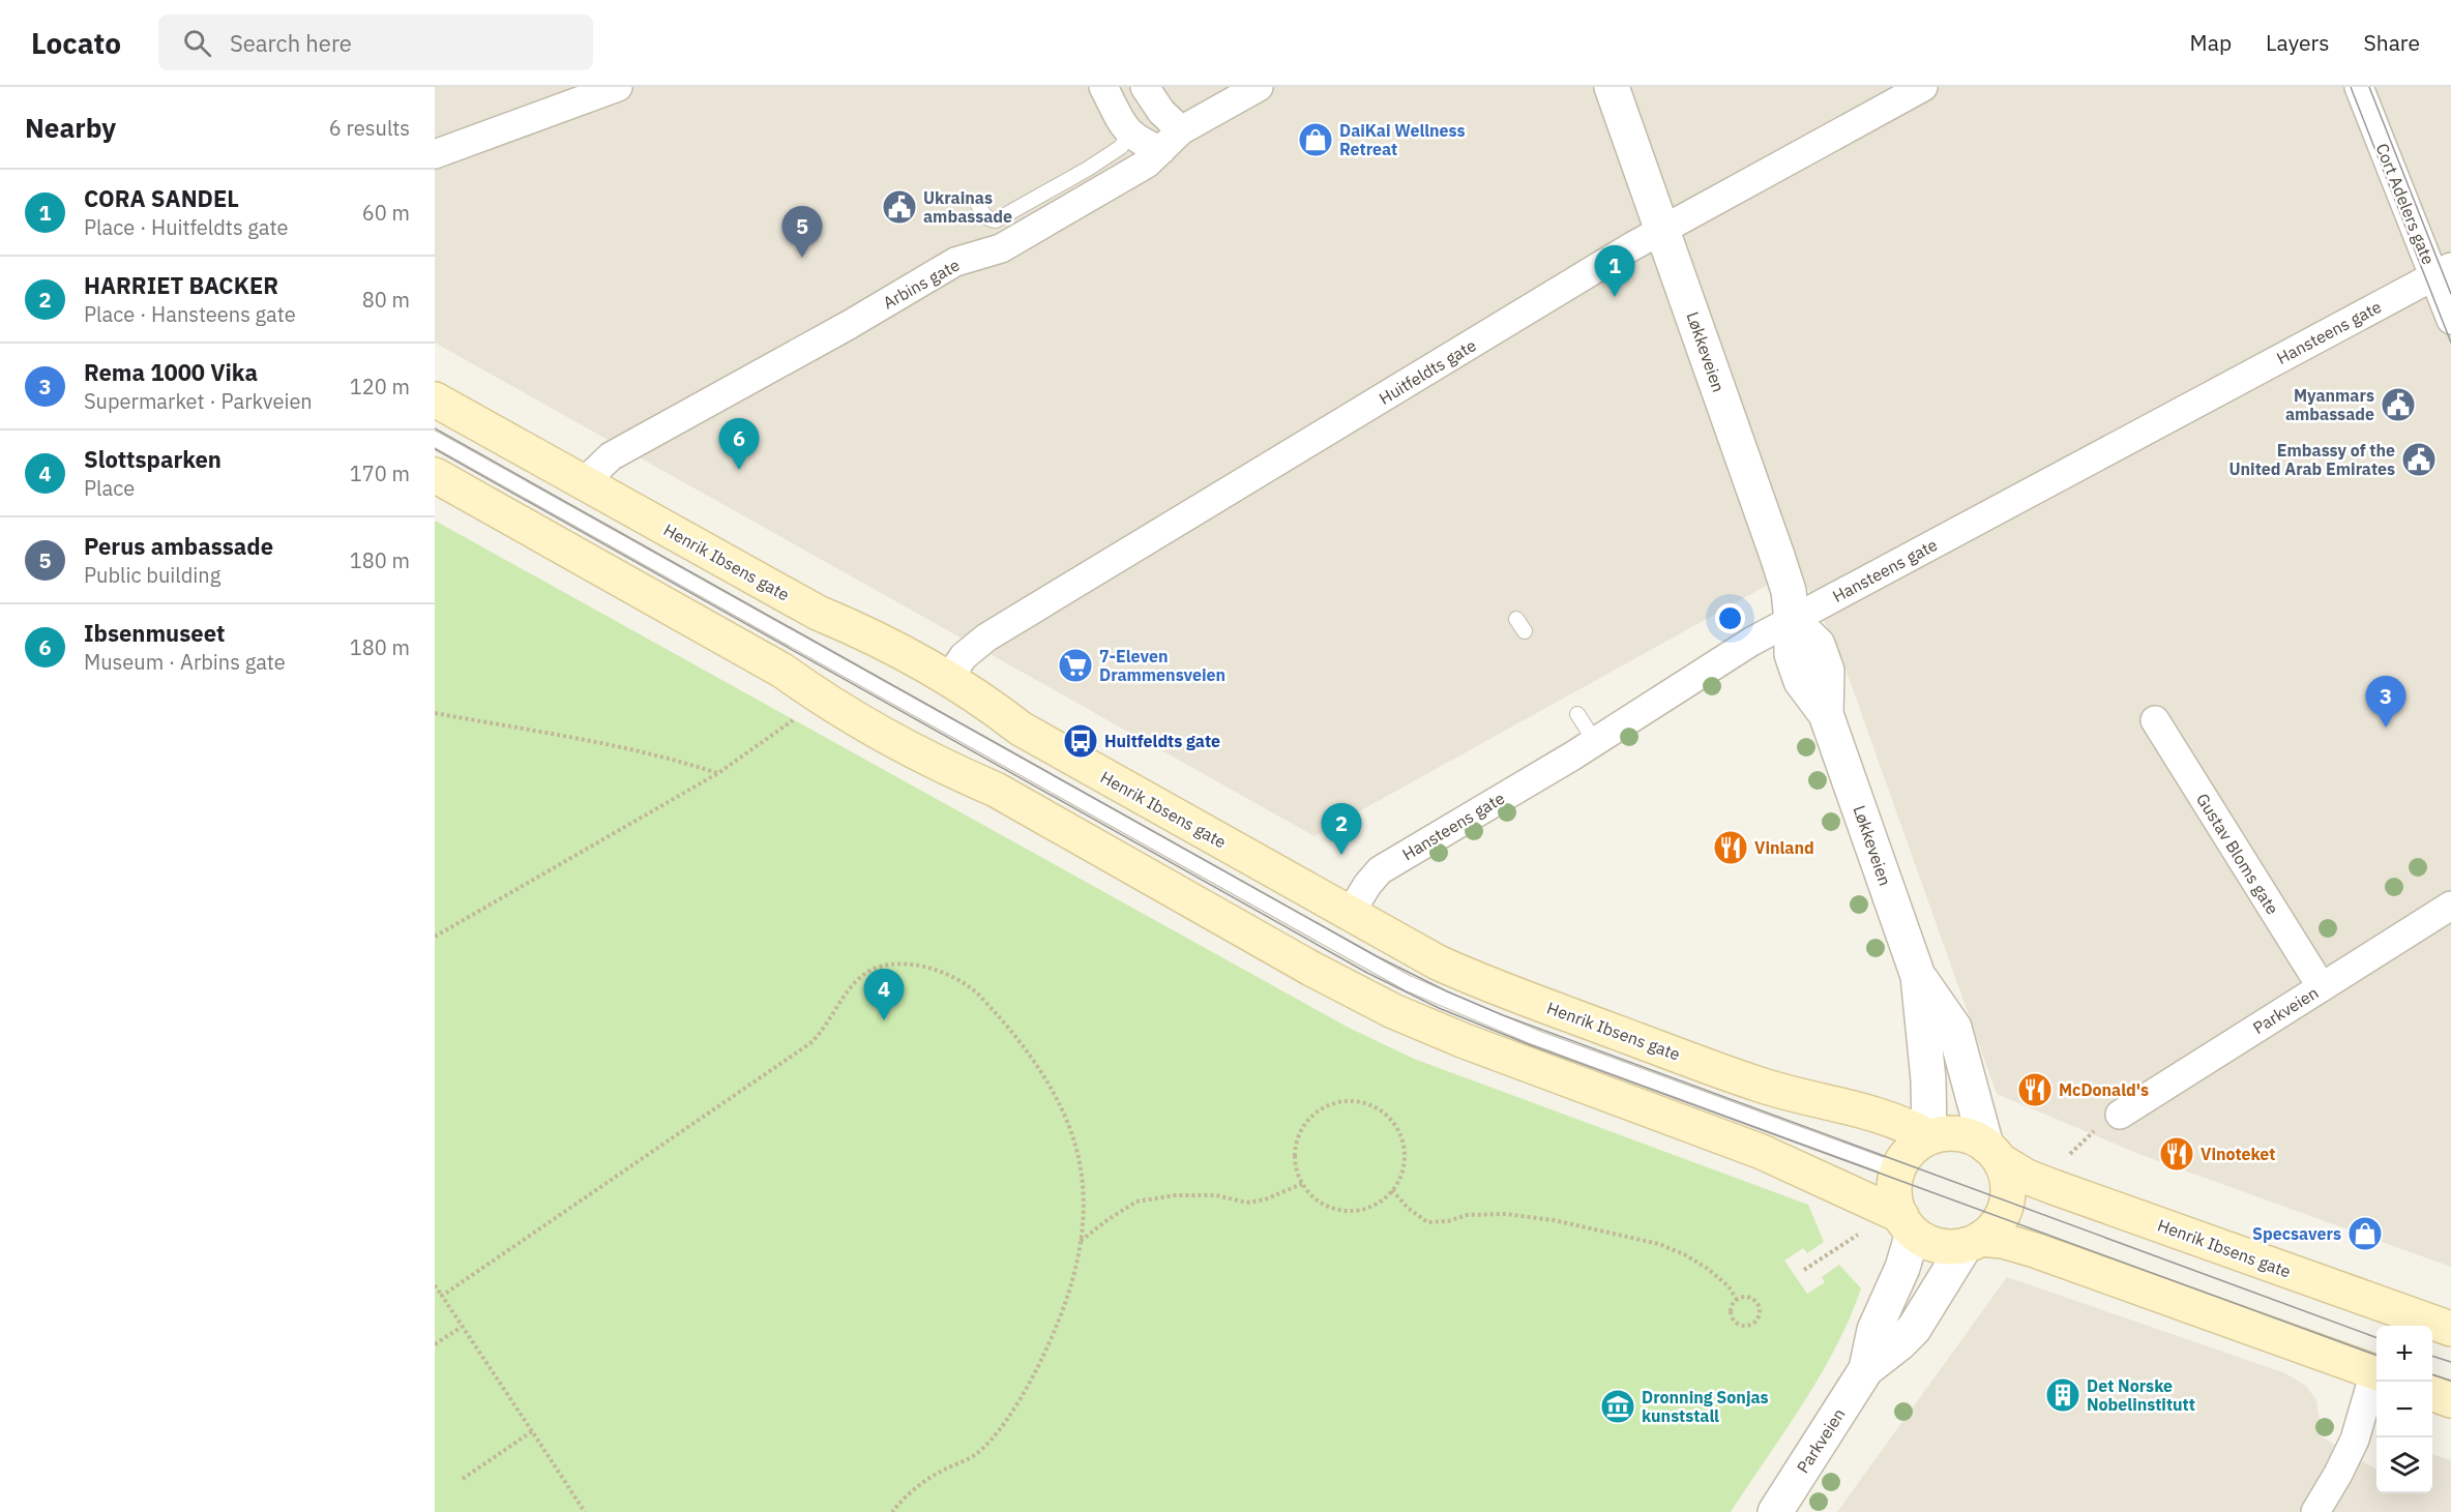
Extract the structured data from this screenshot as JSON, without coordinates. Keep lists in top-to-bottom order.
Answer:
{
  "streets": {
    "main road": ["Henrik Ibsens gate"],
    "street": [
      "Cort Adelers gate",
      "Arbins gate",
      "Hansteens gate",
      "Løkkeveien",
      "Huitfeldts gate",
      "Gustav Bloms gate",
      "Parkveien"
    ]
  },
  "crossings": [
    ["Cort Adelers gate", "Hansteens gate"],
    ["Arbins gate", "Henrik Ibsens gate"],
    ["Hansteens gate", "Løkkeveien"],
    ["Hansteens gate", "Henrik Ibsens gate"],
    ["Løkkeveien", "Huitfeldts gate"],
    ["Løkkeveien", "Henrik Ibsens gate"],
    ["Løkkeveien", "Parkveien"],
    ["Huitfeldts gate", "Henrik Ibsens gate"],
    ["Henrik Ibsens gate", "Parkveien"],
    ["Gustav Bloms gate", "Parkveien"]
  ],
  "places": {
    "shop": ["DaiKai Wellness Retreat", "Specsavers"],
    "public building": ["Ukrainas ambassade", "Myanmars ambassade", "Embassy of the United Arab Emirates"],
    "supermarket": ["7-Eleven Drammensveien"],
    "bus stop": ["Huitfeldts gate"],
    "restaurant": ["Vinland", "McDonald's", "Vinoteket"],
    "building": ["Det Norske Nobelinstitutt"],
    "museum": ["Dronning Sonjas kunststall"]
  },
  "page": {
    "header": "Locato",
    "search": "Search here",
    "nav": ["Map", "Layers", "Share"],
    "heading": ["Nearby", "6 results"],
    "list": [
      {
        "mark": "1",
        "name": "CORA SANDEL",
        "note": "Place · Huitfeldts gate",
        "value": "60 m"
      },
      {
        "mark": "2",
        "name": "HARRIET BACKER",
        "note": "Place · Hansteens gate",
        "value": "80 m"
      },
      {
        "mark": "3",
        "name": "Rema 1000 Vika",
        "note": "Supermarket · Parkveien",
        "value": "120 m"
      },
      {
        "mark": "4",
        "name": "Slottsparken",
        "note": "Place",
        "value": "170 m"
      },
      {
        "mark": "5",
        "name": "Perus ambassade",
        "note": "Public building",
        "value": "180 m"
      },
      {
        "mark": "6",
        "name": "Ibsenmuseet",
        "note": "Museum · Arbins gate",
        "value": "180 m"
      }
    ],
    "pins": [
      "5",
      "1",
      "6",
      "3",
      "2",
      "4"
    ],
    "map_buttons": ["+", "−"]
  }
}
